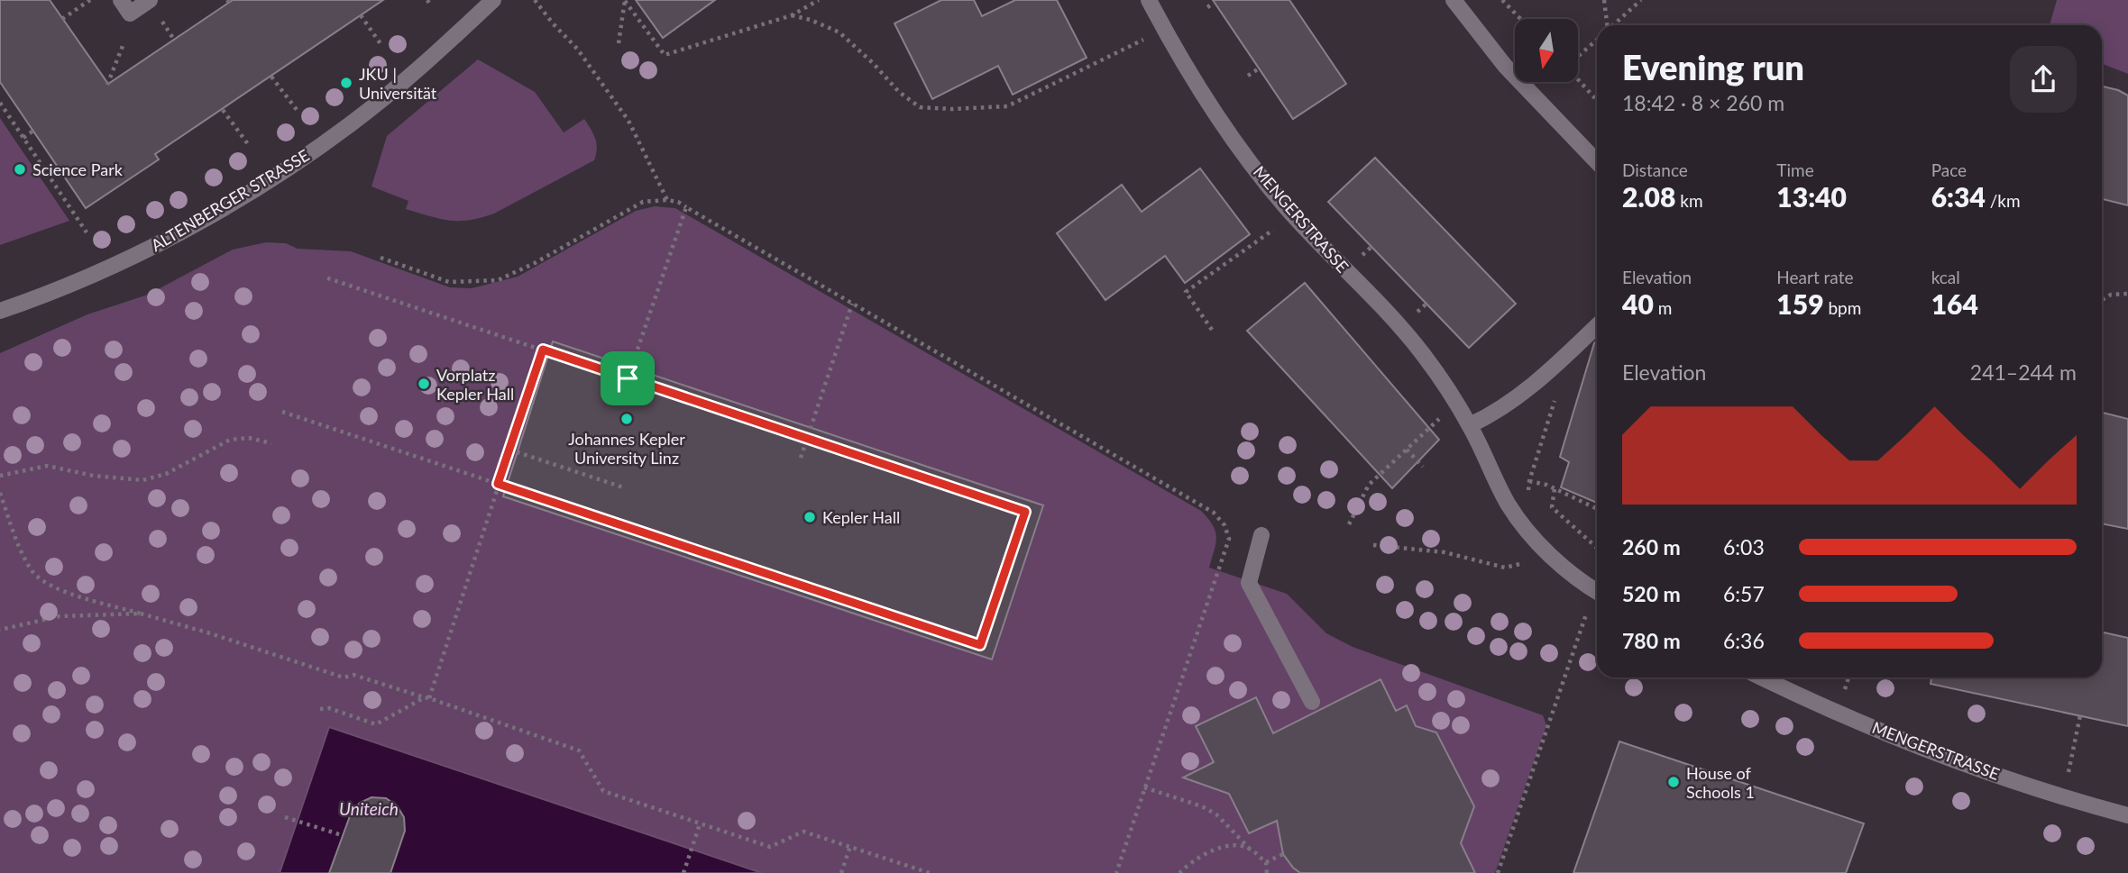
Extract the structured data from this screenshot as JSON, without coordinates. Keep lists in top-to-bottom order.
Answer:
{
  "streets": {
    "street": ["ALTENBERGER STRASSE", "MENGERSTRASSE"]
  },
  "water": ["Uniteich"],
  "places": [
    "JKU | Universität",
    "Science Park",
    "Vorplatz Kepler Hall",
    "Johannes Kepler University Linz",
    "Kepler Hall",
    "House of Schools 1"
  ],
  "north": "bottom",
  "page": {
    "heading": ["Evening run", "18:42 · 8 × 260 m"],
    "stats": [
      ["Distance", "2.08 km"],
      ["Time", "13:40"],
      ["Pace", "6:34 /km"],
      ["Elevation", "40 m"],
      ["Heart rate", "159 bpm"],
      ["kcal", "164"]
    ],
    "chart": ["Elevation", "241–244 m"],
    "list": [
      {
        "name": "260 m",
        "note": "6:03"
      },
      {
        "name": "520 m",
        "note": "6:57"
      },
      {
        "name": "780 m",
        "note": "6:36"
      }
    ]
  }
}
